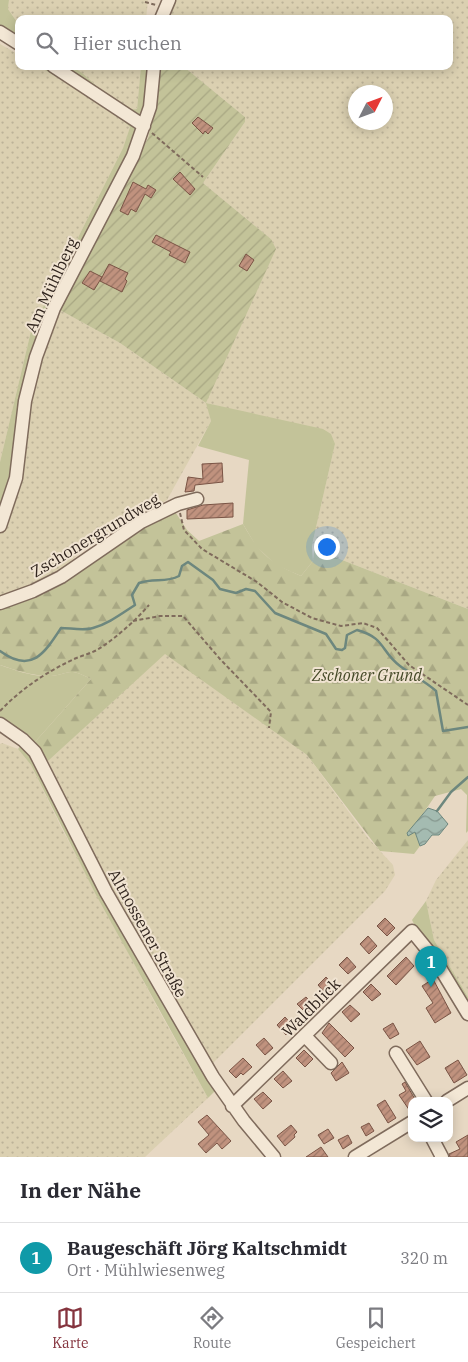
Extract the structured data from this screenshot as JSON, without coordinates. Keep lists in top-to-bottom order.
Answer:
{
  "streets": {
    "street": [
      "Am Mühlberg",
      "Zschonergrundweg",
      "Altnossener Straße",
      "Waldblick"
    ]
  },
  "crossings": [
    ["Altnossener Straße", "Waldblick"]
  ],
  "parks": ["Zschoner Grund"],
  "north": "top right",
  "page": {
    "search": "Hier suchen",
    "pins": "1",
    "heading": "In der Nähe",
    "list": [
      {
        "mark": "1",
        "name": "Baugeschäft Jörg Kaltschmidt",
        "note": "Ort · Mühlwiesenweg",
        "value": "320 m"
      }
    ],
    "nav": ["Karte", "Route", "Gespeichert"]
  }
}
